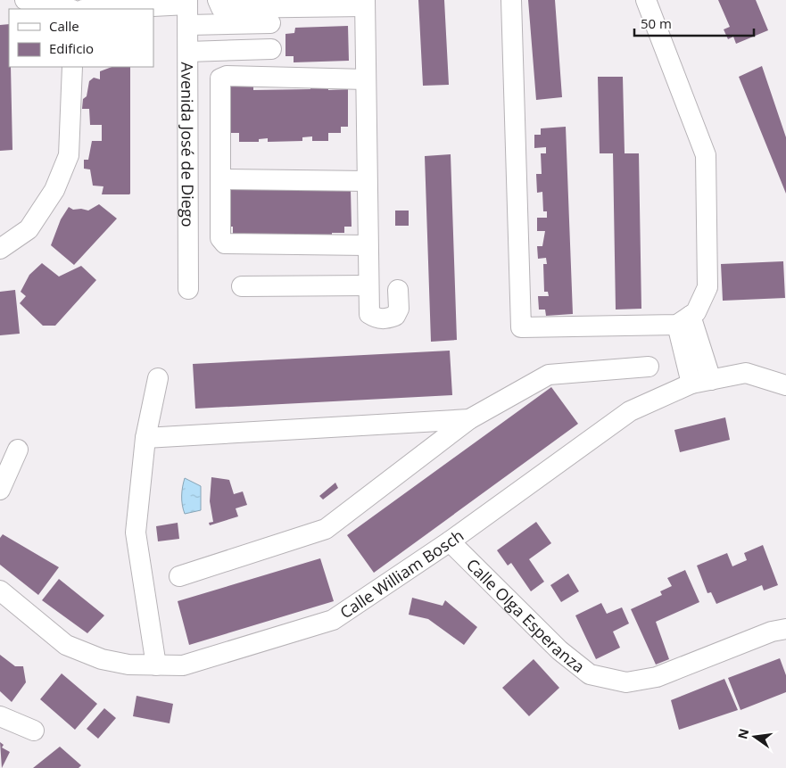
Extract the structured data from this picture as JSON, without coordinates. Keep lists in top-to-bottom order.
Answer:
{
  "streets": {
    "street": ["Avenida José de Diego", "Calle William Bosch", "Calle Olga Esperanza"]
  },
  "crossings": [
    ["Calle William Bosch", "Calle Olga Esperanza"]
  ],
  "legend": ["Calle", "Edificio"],
  "scale_bar": "50 m",
  "north": "left"
}
